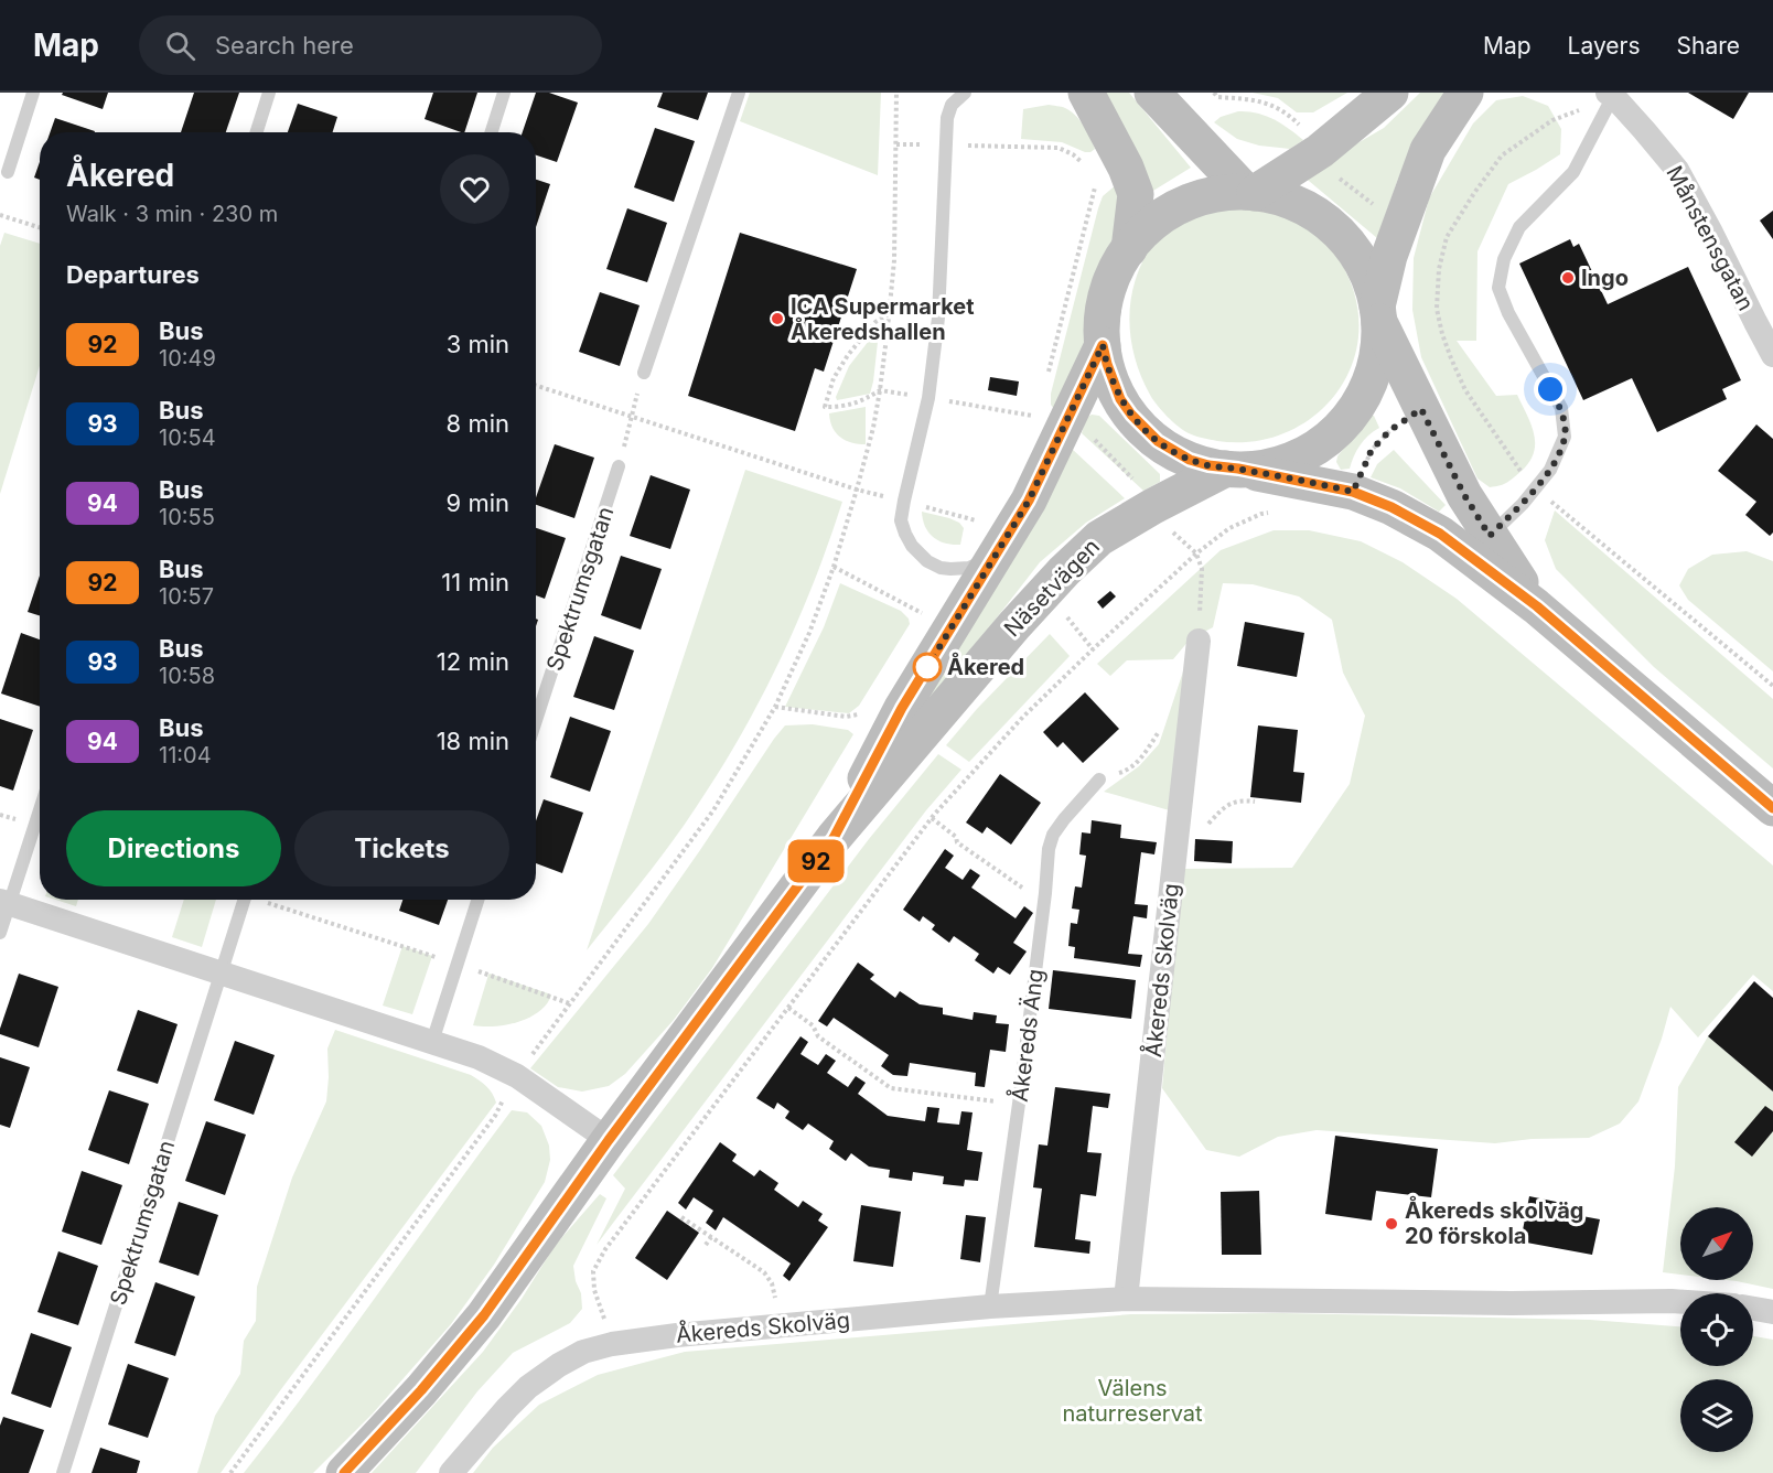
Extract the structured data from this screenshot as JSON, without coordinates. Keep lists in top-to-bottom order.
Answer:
{
  "streets": {
    "street": ["Månstensgatan", "Näsetvägen", "Åkereds Skolväg"],
    "lane": ["Spektrumsgatan", "Åkereds Äng"]
  },
  "crossings": [
    ["Åkereds Skolväg", "Åkereds Äng"]
  ],
  "parks": ["Välens naturreservat"],
  "places": [
    "Ingo",
    "ICA Supermarket Åkeredshallen",
    "Åkered",
    "Åkereds skolväg 20 förskola"
  ],
  "lines": ["bus line 92"],
  "north": "top right",
  "page": {
    "header": "Map",
    "search": "Search here",
    "nav": ["Map", "Layers", "Share"],
    "on_map": "92",
    "heading": [
      ["Åkered", "Walk · 3 min · 230 m"],
      "Departures"
    ],
    "list": [
      {
        "mark": "92",
        "name": "Bus",
        "note": "10:49",
        "value": "3 min"
      },
      {
        "mark": "93",
        "name": "Bus",
        "note": "10:54",
        "value": "8 min"
      },
      {
        "mark": "94",
        "name": "Bus",
        "note": "10:55",
        "value": "9 min"
      },
      {
        "mark": "92",
        "name": "Bus",
        "note": "10:57",
        "value": "11 min"
      },
      {
        "mark": "93",
        "name": "Bus",
        "note": "10:58",
        "value": "12 min"
      },
      {
        "mark": "94",
        "name": "Bus",
        "note": "11:04",
        "value": "18 min"
      }
    ],
    "buttons": ["Directions", "Tickets"]
  }
}
